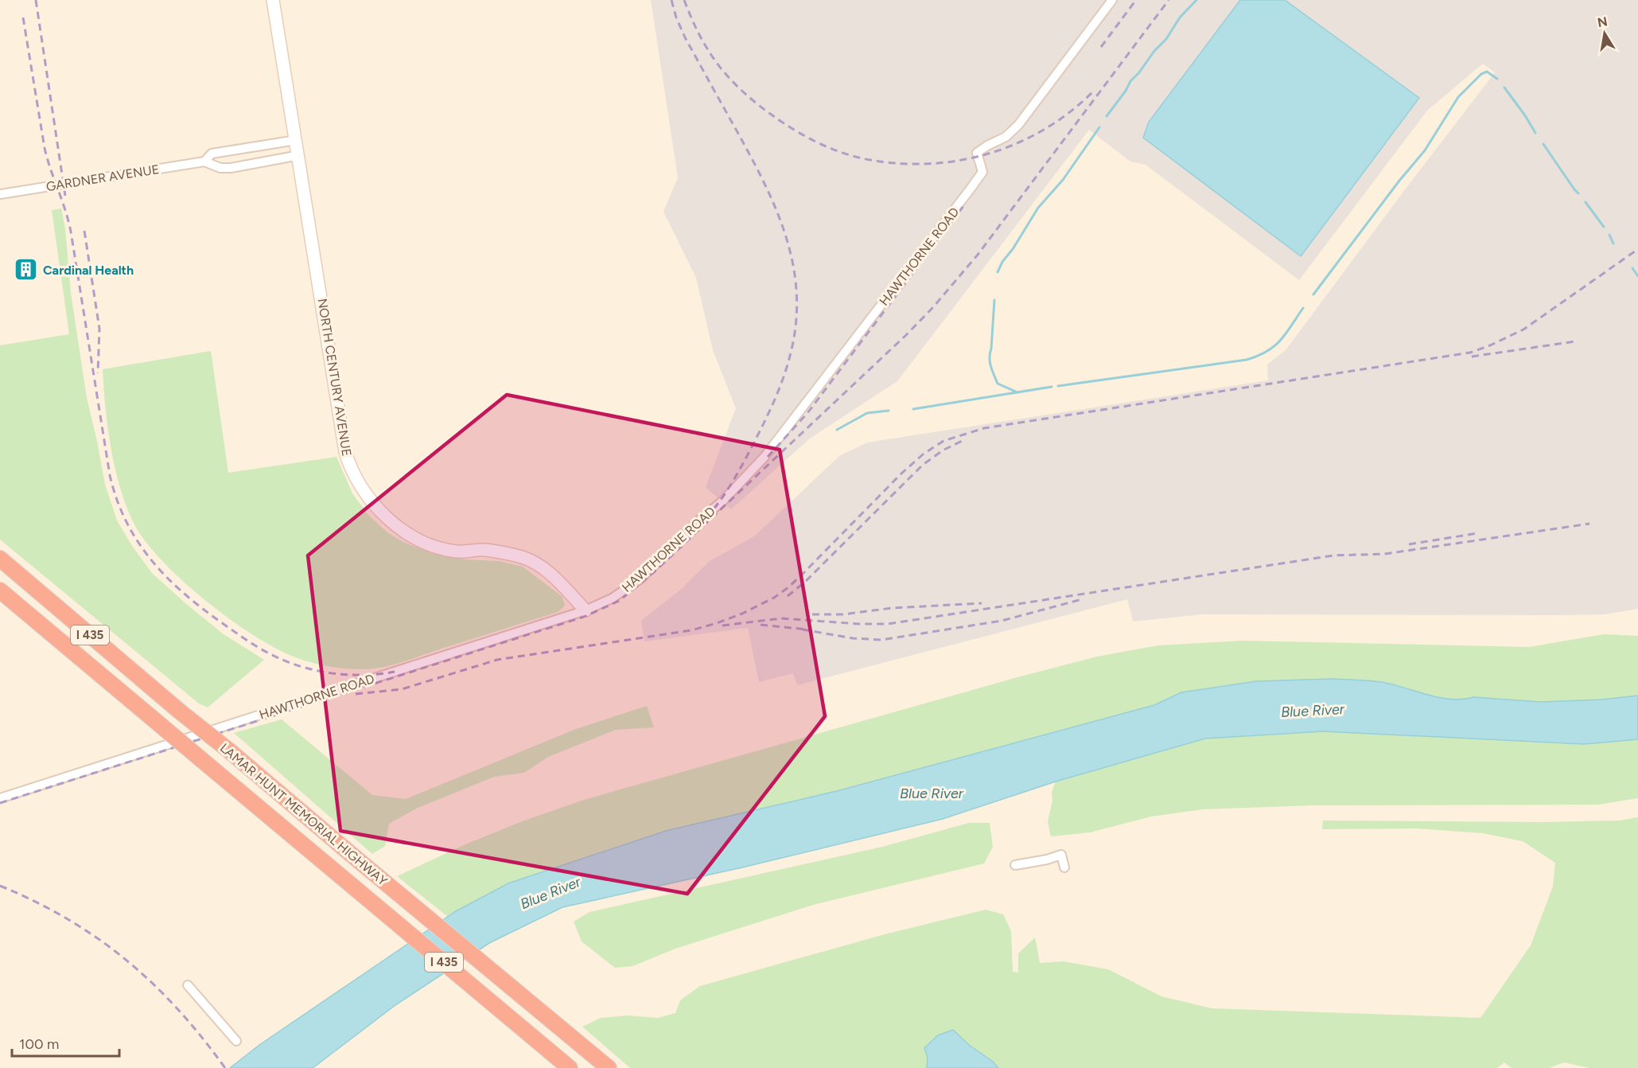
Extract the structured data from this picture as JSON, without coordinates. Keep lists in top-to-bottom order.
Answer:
{
  "streets": {
    "highway": ["I 435", "LAMAR HUNT MEMORIAL HIGHWAY"],
    "street": ["GARDNER AVENUE", "HAWTHORNE ROAD", "NORTH CENTURY AVENUE"]
  },
  "crossings": [
    ["GARDNER AVENUE", "NORTH CENTURY AVENUE"],
    ["HAWTHORNE ROAD", "NORTH CENTURY AVENUE"]
  ],
  "water": ["Blue River"],
  "places": {
    "building": ["Cardinal Health"]
  },
  "scale_bar": "100 m",
  "north": "top"
}
